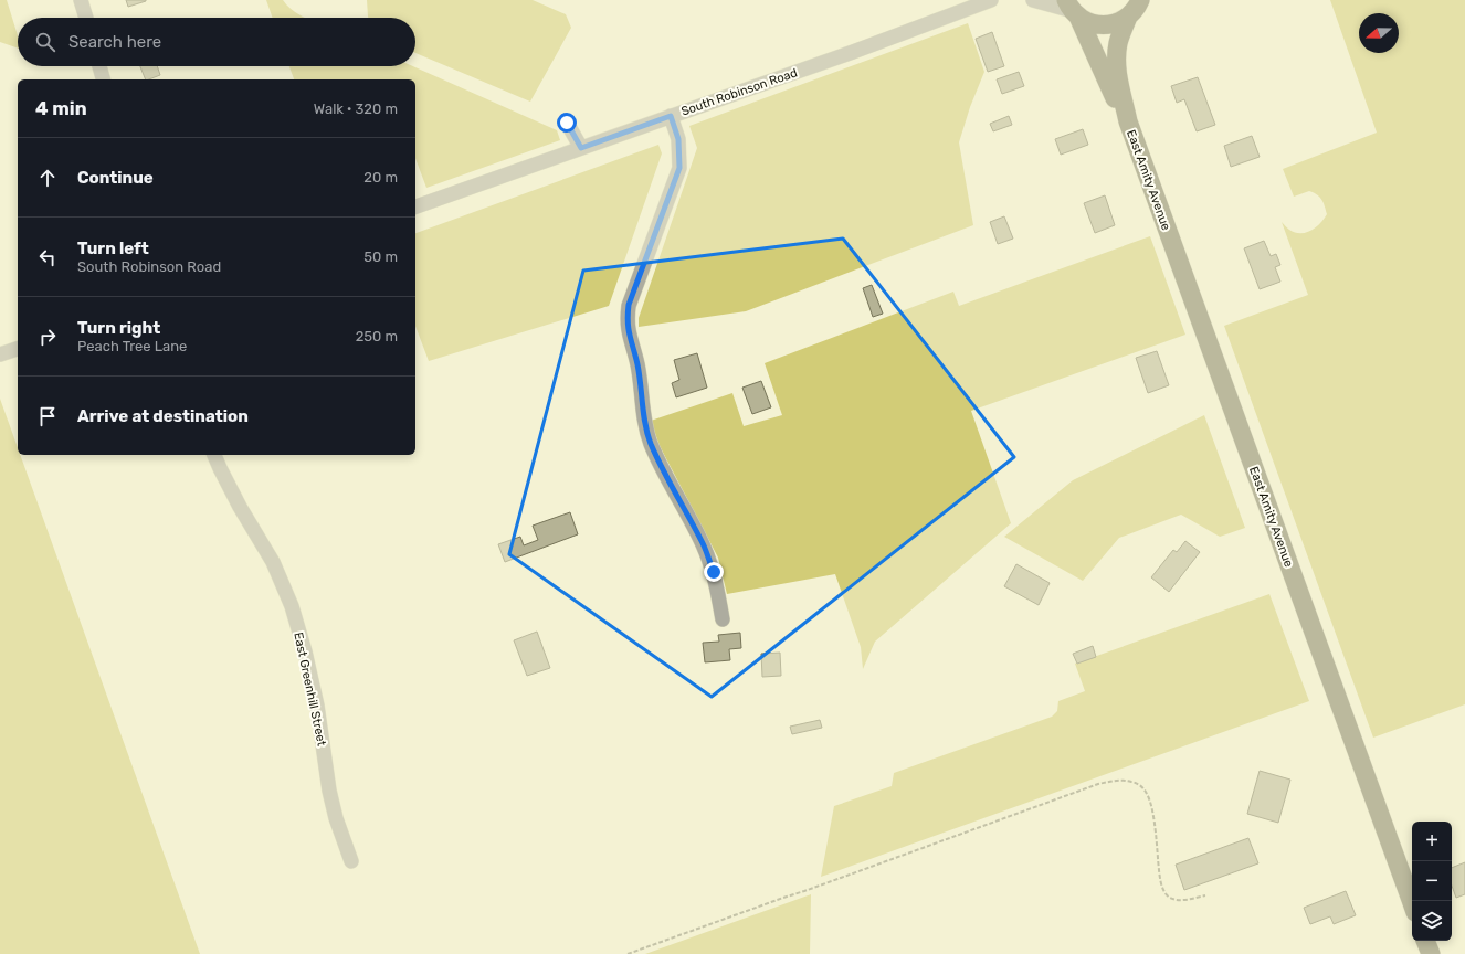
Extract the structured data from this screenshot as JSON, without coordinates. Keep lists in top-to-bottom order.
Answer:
{
  "streets": {
    "main road": ["East Amity Avenue"],
    "street": ["South Robinson Road", "East Greenhill Street"]
  },
  "north": "left",
  "page": {
    "search": "Search here",
    "heading": ["4 min", "Walk · 320 m"],
    "list": [
      ["Continue", "20 m"],
      ["Turn left", "South Robinson Road", "50 m"],
      ["Turn right", "Peach Tree Lane", "250 m"],
      "Arrive at destination"
    ],
    "map_buttons": ["+", "−"]
  }
}
